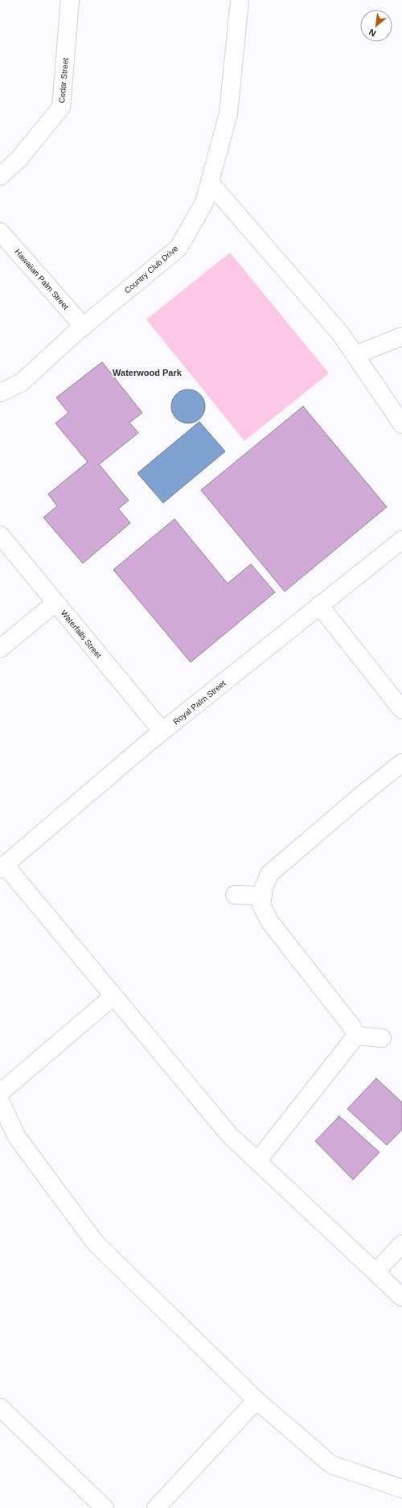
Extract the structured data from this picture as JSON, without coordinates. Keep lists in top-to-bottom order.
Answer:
{
  "streets": {
    "street": [
      "Cedar Street",
      "Country Club Drive",
      "Hawaiian Palm Street",
      "Waterfalls Street",
      "Royal Palm Street"
    ]
  },
  "crossings": [
    ["Country Club Drive", "Hawaiian Palm Street"],
    ["Waterfalls Street", "Royal Palm Street"]
  ],
  "districts": ["Waterwood Park"],
  "north": "bottom left"
}
